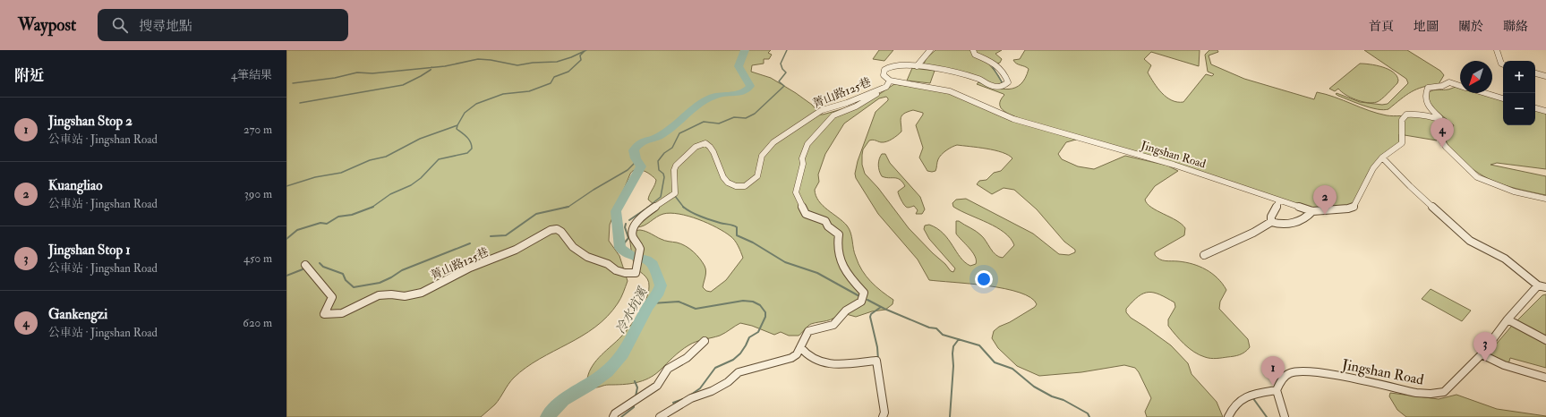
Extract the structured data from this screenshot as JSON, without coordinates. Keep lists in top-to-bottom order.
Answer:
{
  "streets": {
    "street": ["菁山路125巷", "Jingshan Road"]
  },
  "crossings": [
    ["菁山路125巷", "Jingshan Road"]
  ],
  "water": ["冷水坑溪"],
  "north": "bottom left",
  "page": {
    "header": "Waypost",
    "search": "搜尋地點",
    "nav": [
      "首頁",
      "地圖",
      "關於",
      "聯絡"
    ],
    "heading": ["附近", "4筆結果"],
    "map_buttons": ["+", "−"],
    "list": [
      {
        "mark": "1",
        "name": "Jingshan Stop 2",
        "note": "公車站 · Jingshan Road",
        "value": "270 m"
      },
      {
        "mark": "2",
        "name": "Kuangliao",
        "note": "公車站 · Jingshan Road",
        "value": "390 m"
      },
      {
        "mark": "3",
        "name": "Jingshan Stop 1",
        "note": "公車站 · Jingshan Road",
        "value": "450 m"
      },
      {
        "mark": "4",
        "name": "Gankengzi",
        "note": "公車站 · Jingshan Road",
        "value": "620 m"
      }
    ],
    "pins": [
      "4",
      "2",
      "3",
      "1"
    ]
  }
}
